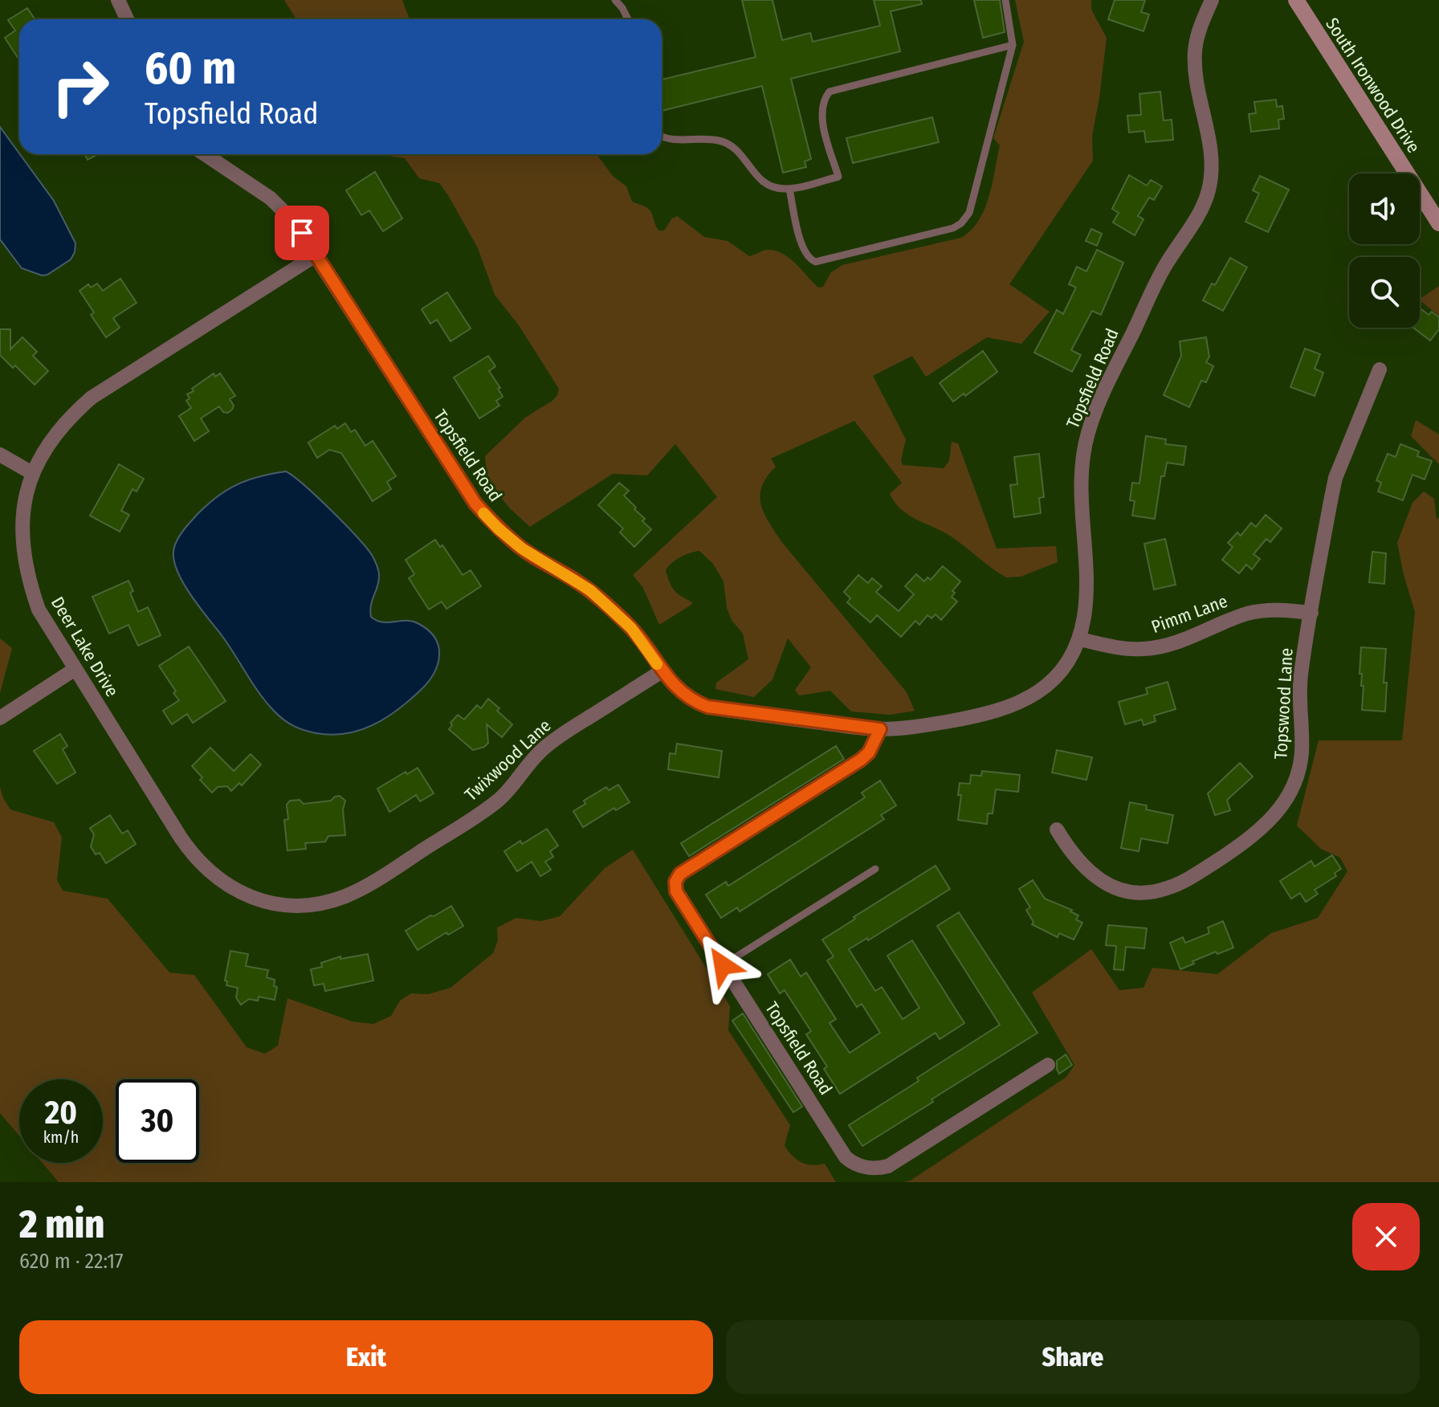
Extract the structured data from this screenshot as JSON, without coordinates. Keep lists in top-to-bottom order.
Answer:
{
  "streets": {
    "main road": ["South Ironwood Drive"],
    "street": [
      "Topsfield Road",
      "Pimm Lane",
      "Deer Lake Drive",
      "Topswood Lane",
      "Twixwood Lane"
    ]
  },
  "crossings": [
    ["Topsfield Road", "Pimm Lane"],
    ["Topsfield Road", "Deer Lake Drive"],
    ["Topsfield Road", "Twixwood Lane"],
    ["Pimm Lane", "Topswood Lane"],
    ["Deer Lake Drive", "Twixwood Lane"]
  ],
  "page": {
    "turn": ["60 m", "Topsfield Road"],
    "speed": "20 km/h",
    "limit": "30",
    "heading": ["2 min", "620 m · 22:17"],
    "buttons": ["Exit", "Share"]
  }
}
